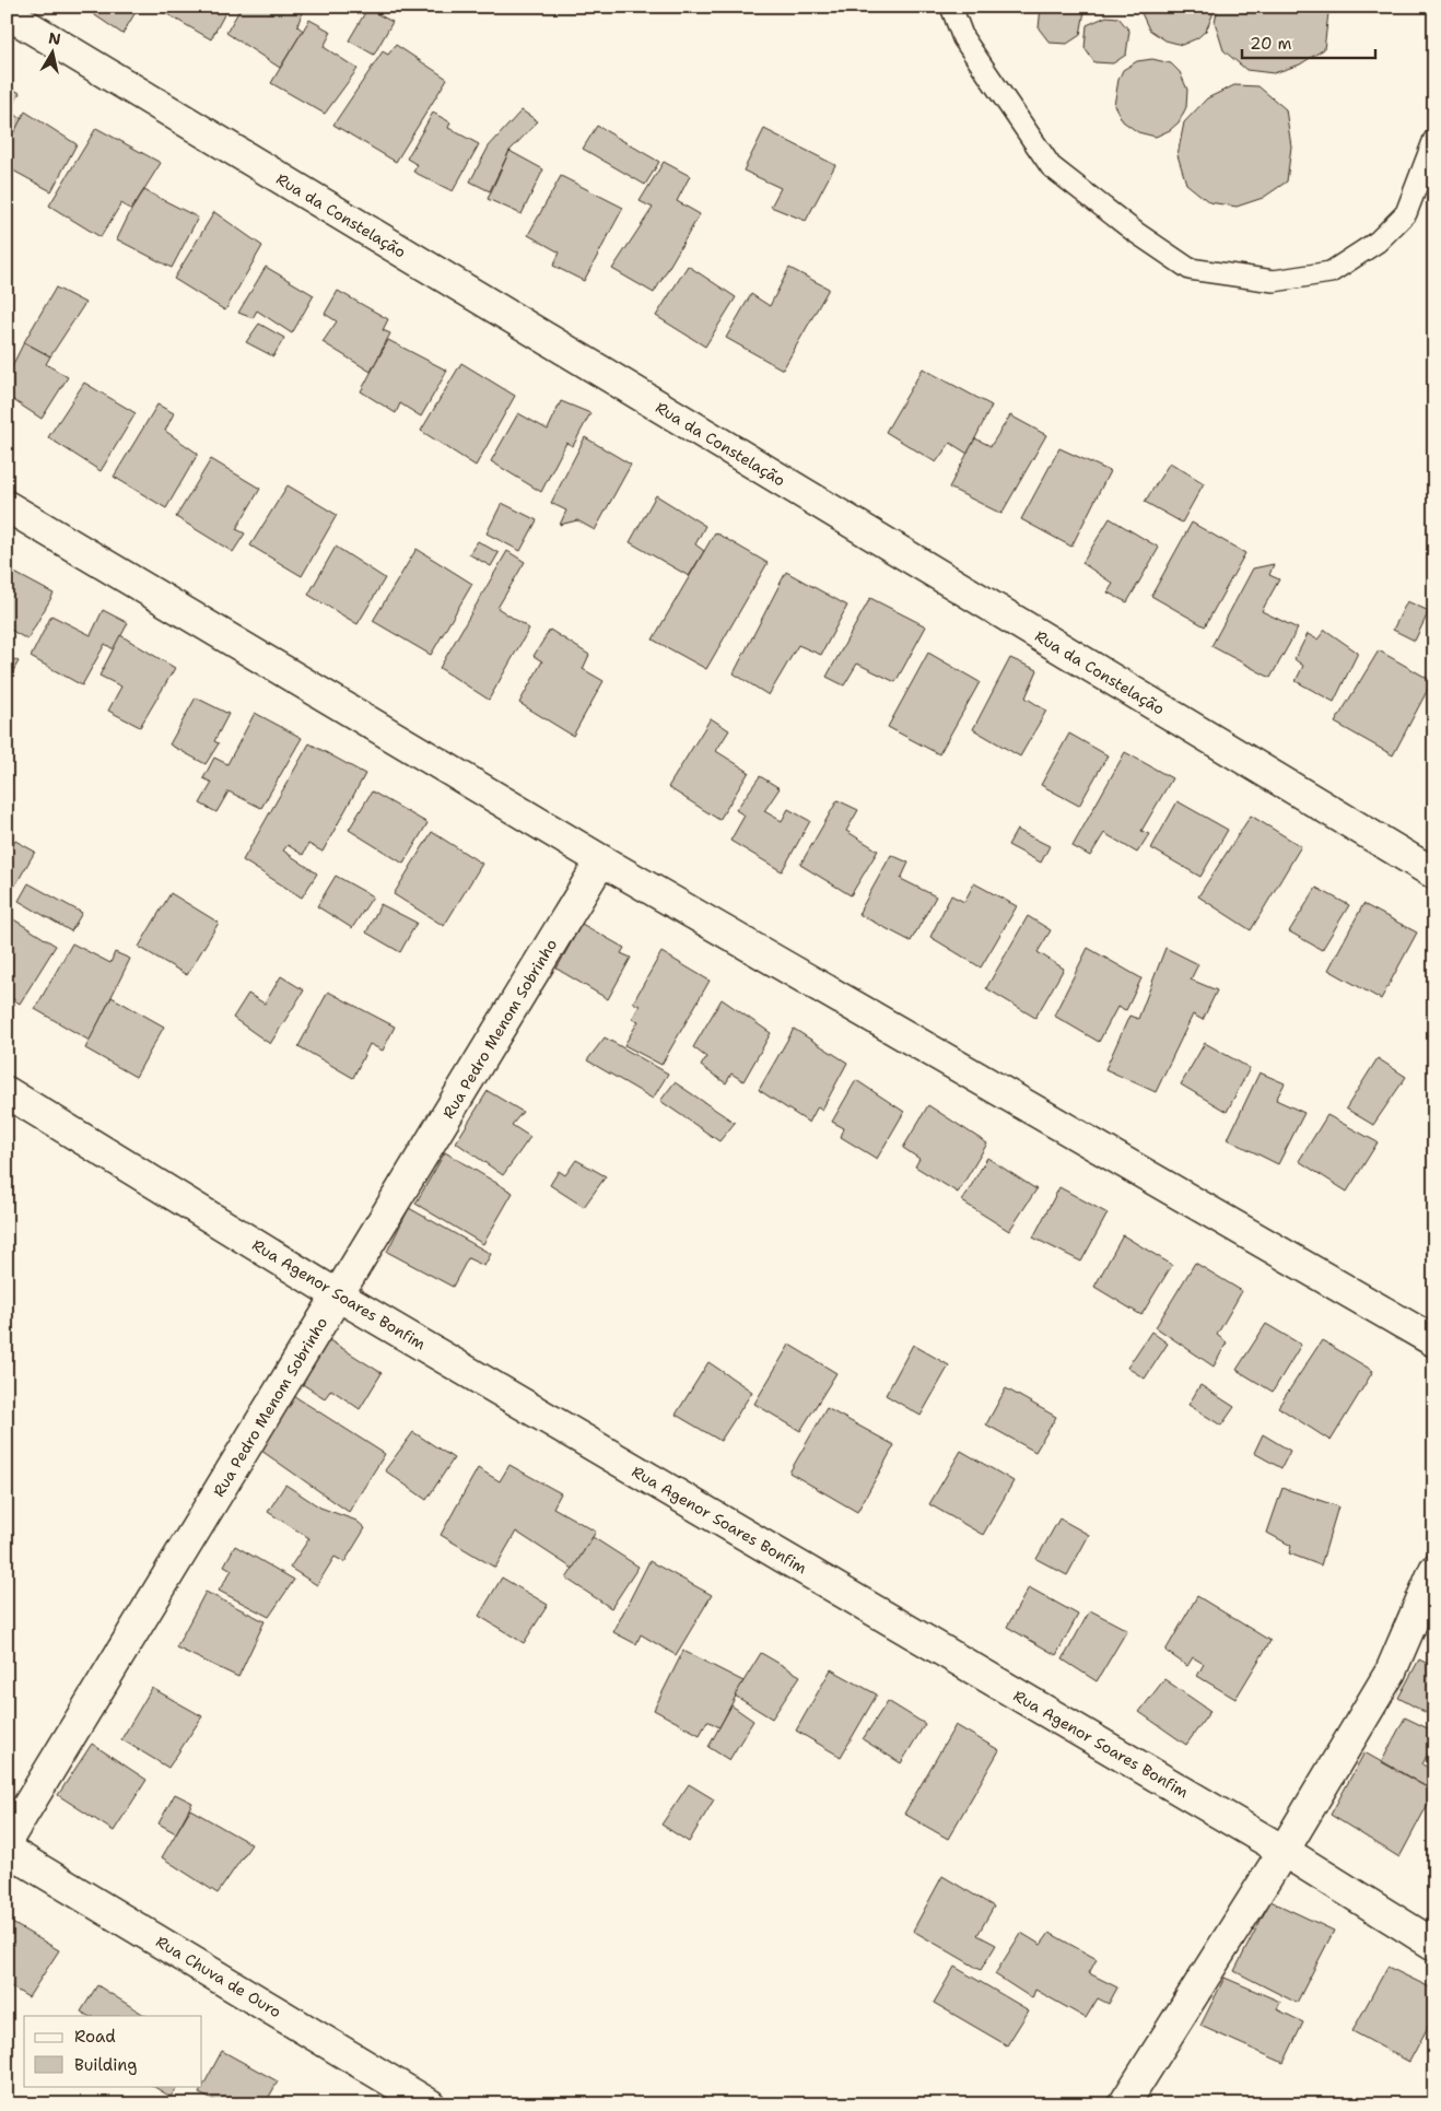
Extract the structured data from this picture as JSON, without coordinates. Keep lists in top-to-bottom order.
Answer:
{
  "streets": {
    "street": [
      "Rua da Constelação",
      "Rua Pedro Menom Sobrinho",
      "Rua Agenor Soares Bonfim",
      "Rua Chuva de Ouro"
    ]
  },
  "crossings": [
    ["Rua Pedro Menom Sobrinho", "Rua Agenor Soares Bonfim"]
  ],
  "legend": ["Road", "Building"],
  "scale_bar": "20 m",
  "north": "top"
}
